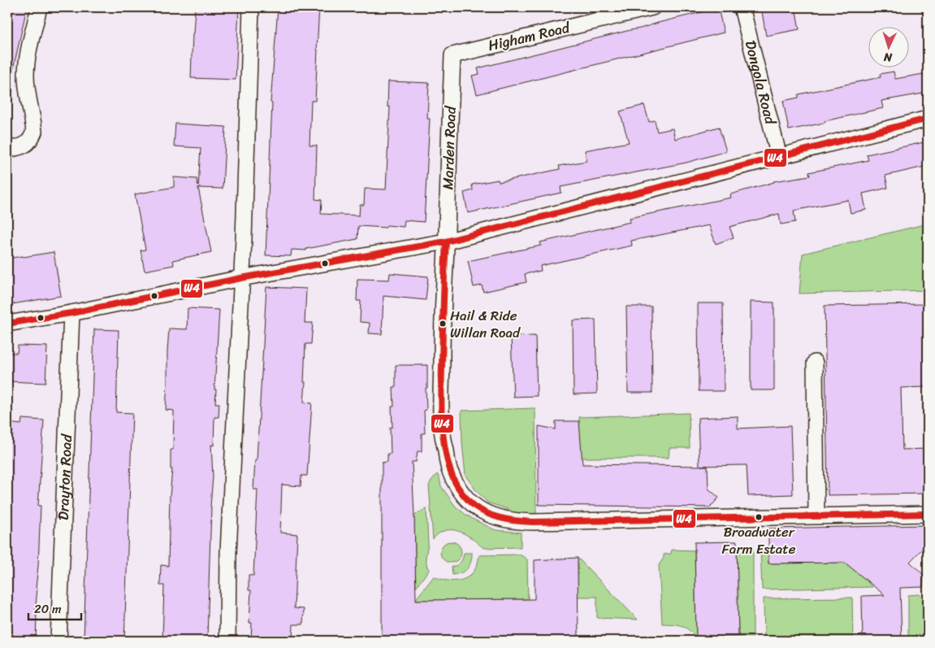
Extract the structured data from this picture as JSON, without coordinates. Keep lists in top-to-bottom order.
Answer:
{
  "streets": {
    "street": [
      "Higham Road",
      "Dongola Road",
      "Marden Road",
      "Drayton Road"
    ]
  },
  "crossings": [
    ["Higham Road", "Marden Road"]
  ],
  "places": ["Hail & Ride Willan Road", "Broadwater Farm Estate"],
  "lines": ["transit line W4"],
  "scale_bar": "20 m",
  "north": "bottom"
}
